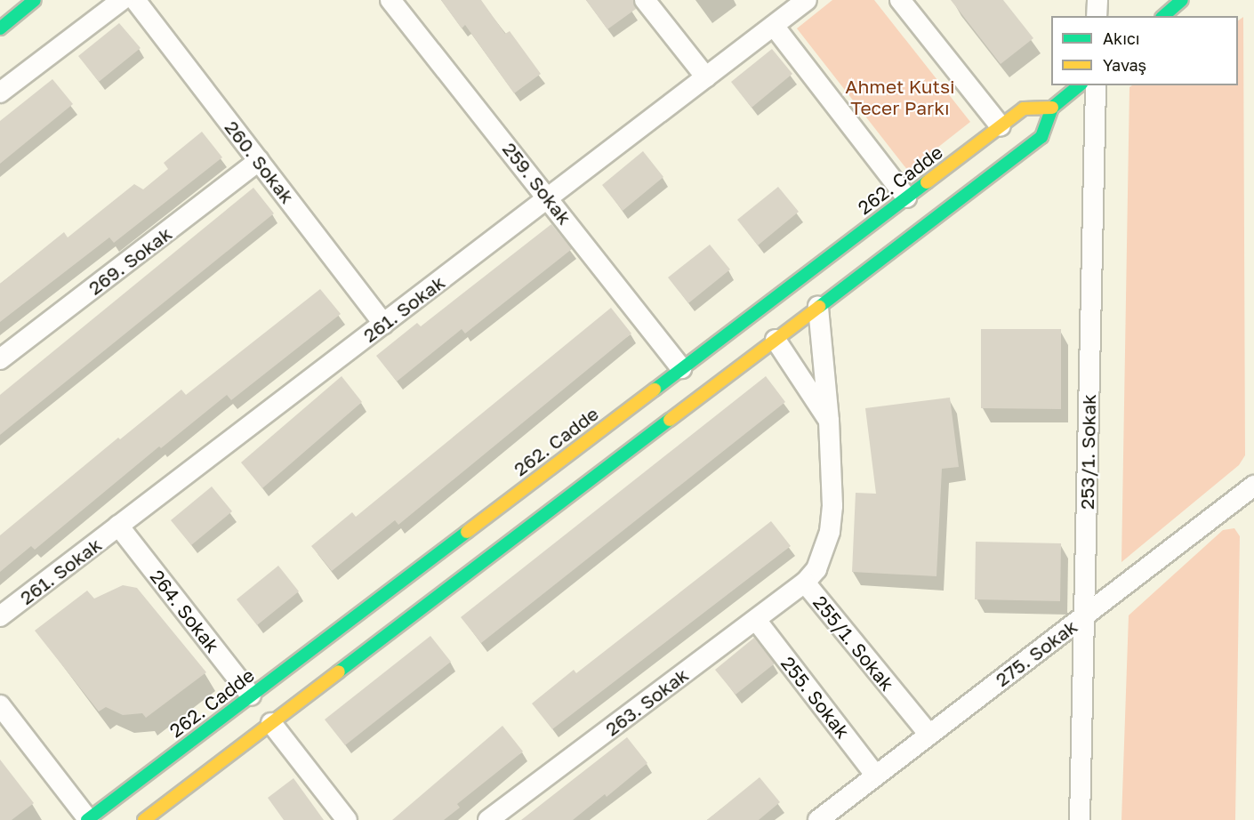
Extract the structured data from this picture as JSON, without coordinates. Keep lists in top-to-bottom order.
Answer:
{
  "streets": {
    "street": [
      "260. Sokak",
      "262. Cadde",
      "259. Sokak",
      "269. Sokak",
      "261. Sokak",
      "253/1. Sokak",
      "264. Sokak",
      "255/1. Sokak",
      "275. Sokak",
      "255. Sokak",
      "263. Sokak"
    ]
  },
  "crossings": [
    ["260. Sokak", "269. Sokak"],
    ["260. Sokak", "261. Sokak"],
    ["262. Cadde", "259. Sokak"],
    ["262. Cadde", "264. Sokak"],
    ["259. Sokak", "261. Sokak"],
    ["261. Sokak", "264. Sokak"],
    ["253/1. Sokak", "275. Sokak"],
    ["255/1. Sokak", "275. Sokak"],
    ["255/1. Sokak", "263. Sokak"],
    ["275. Sokak", "255. Sokak"],
    ["255. Sokak", "263. Sokak"]
  ],
  "parks": ["Ahmet Kutsi Tecer Parkı"],
  "legend": ["Akıcı", "Yavaş"]
}
